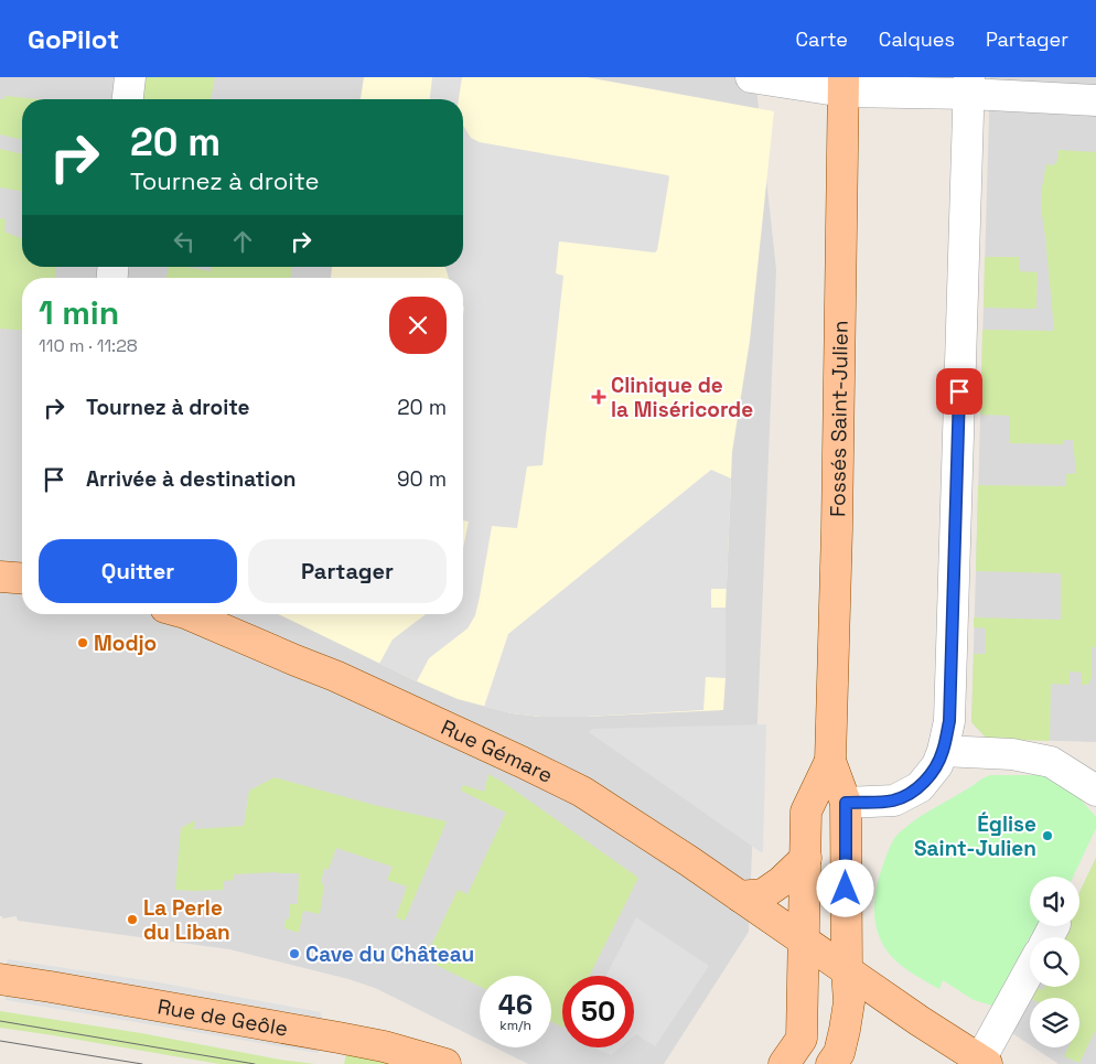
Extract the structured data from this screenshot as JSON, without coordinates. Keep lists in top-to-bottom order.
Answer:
{
  "streets": {
    "main road": ["Fossés Saint-Julien", "Rue Gémare", "Rue de Geôle"]
  },
  "crossings": [
    ["Fossés Saint-Julien", "Rue Gémare"]
  ],
  "places": {
    "health": ["Clinique de la Miséricorde"],
    "other": [
      "Modjo",
      "Église Saint-Julien",
      "La Perle du Liban",
      "Cave du Château"
    ]
  },
  "page": {
    "header": "GoPilot",
    "nav": ["Carte", "Calques", "Partager"],
    "turn": ["20 m", "Tournez à droite"],
    "heading": ["1 min", "110 m · 11:28"],
    "list": [
      {
        "name": "Tournez à droite",
        "value": "20 m"
      },
      {
        "name": "Arrivée à destination",
        "value": "90 m"
      }
    ],
    "buttons": ["Quitter", "Partager"],
    "speed": "46 km/h",
    "limit": "50"
  }
}
